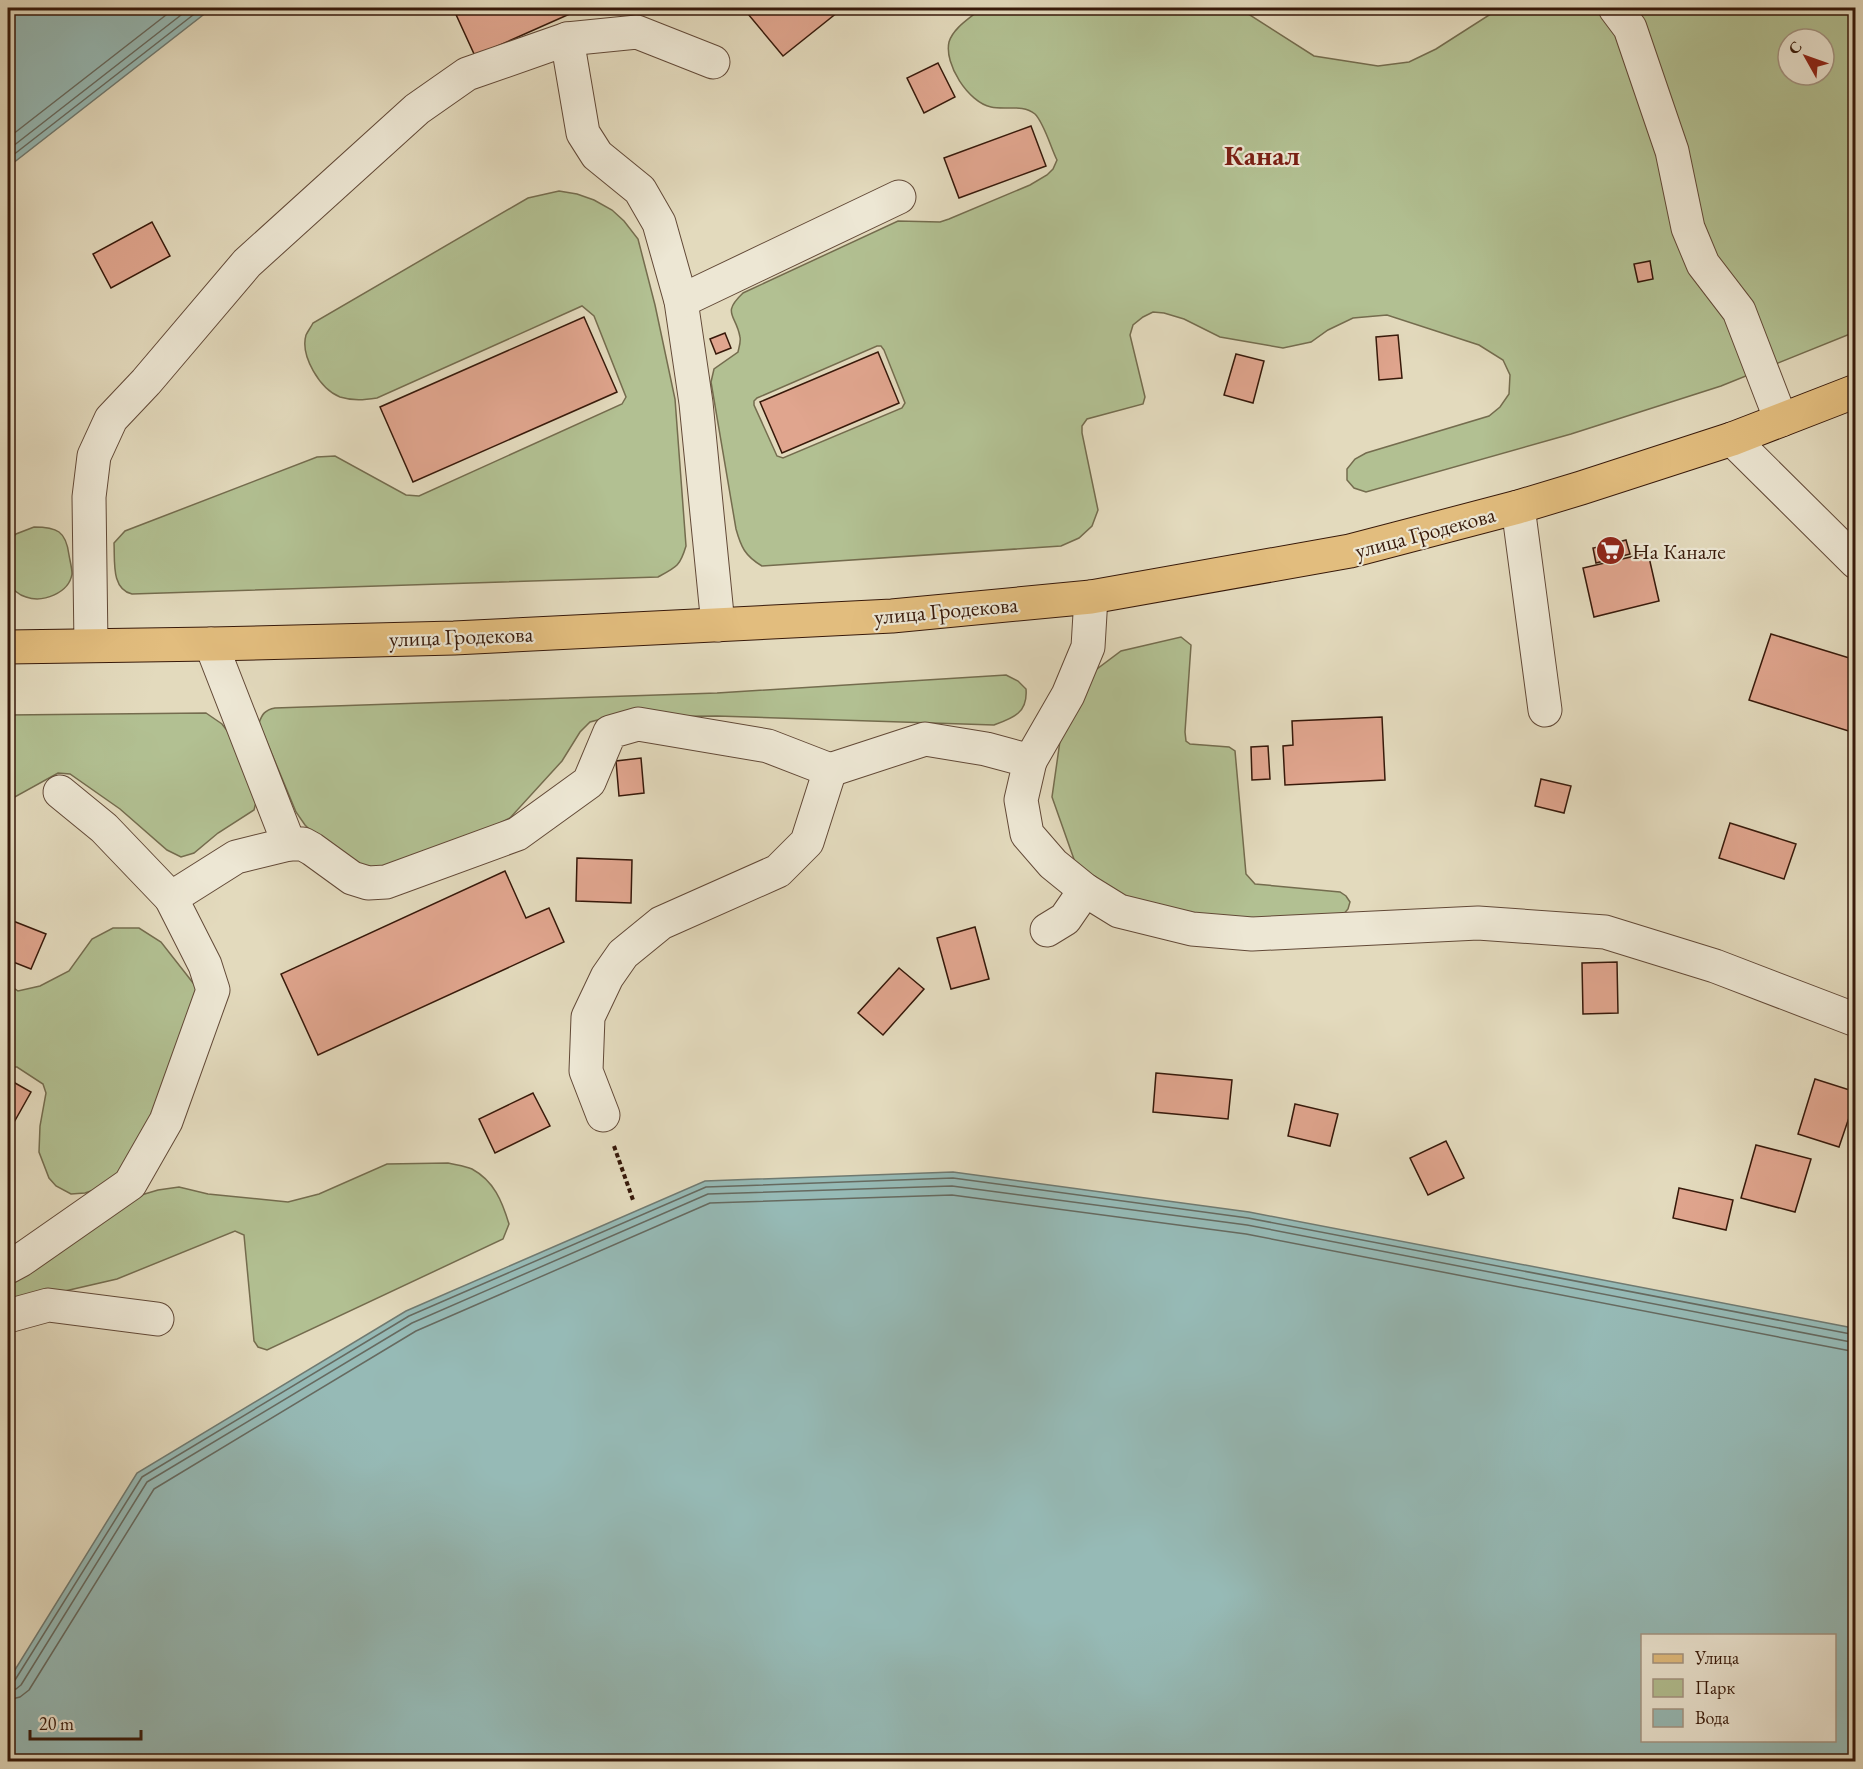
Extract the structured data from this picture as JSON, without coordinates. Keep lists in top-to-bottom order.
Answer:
{
  "streets": {
    "main road": ["улица Гродекова"]
  },
  "districts": ["Канал"],
  "places": {
    "supermarket": ["На Канале"]
  },
  "legend": ["Улица", "Парк", "Вода"],
  "scale_bar": "20 m",
  "north": "top left"
}
